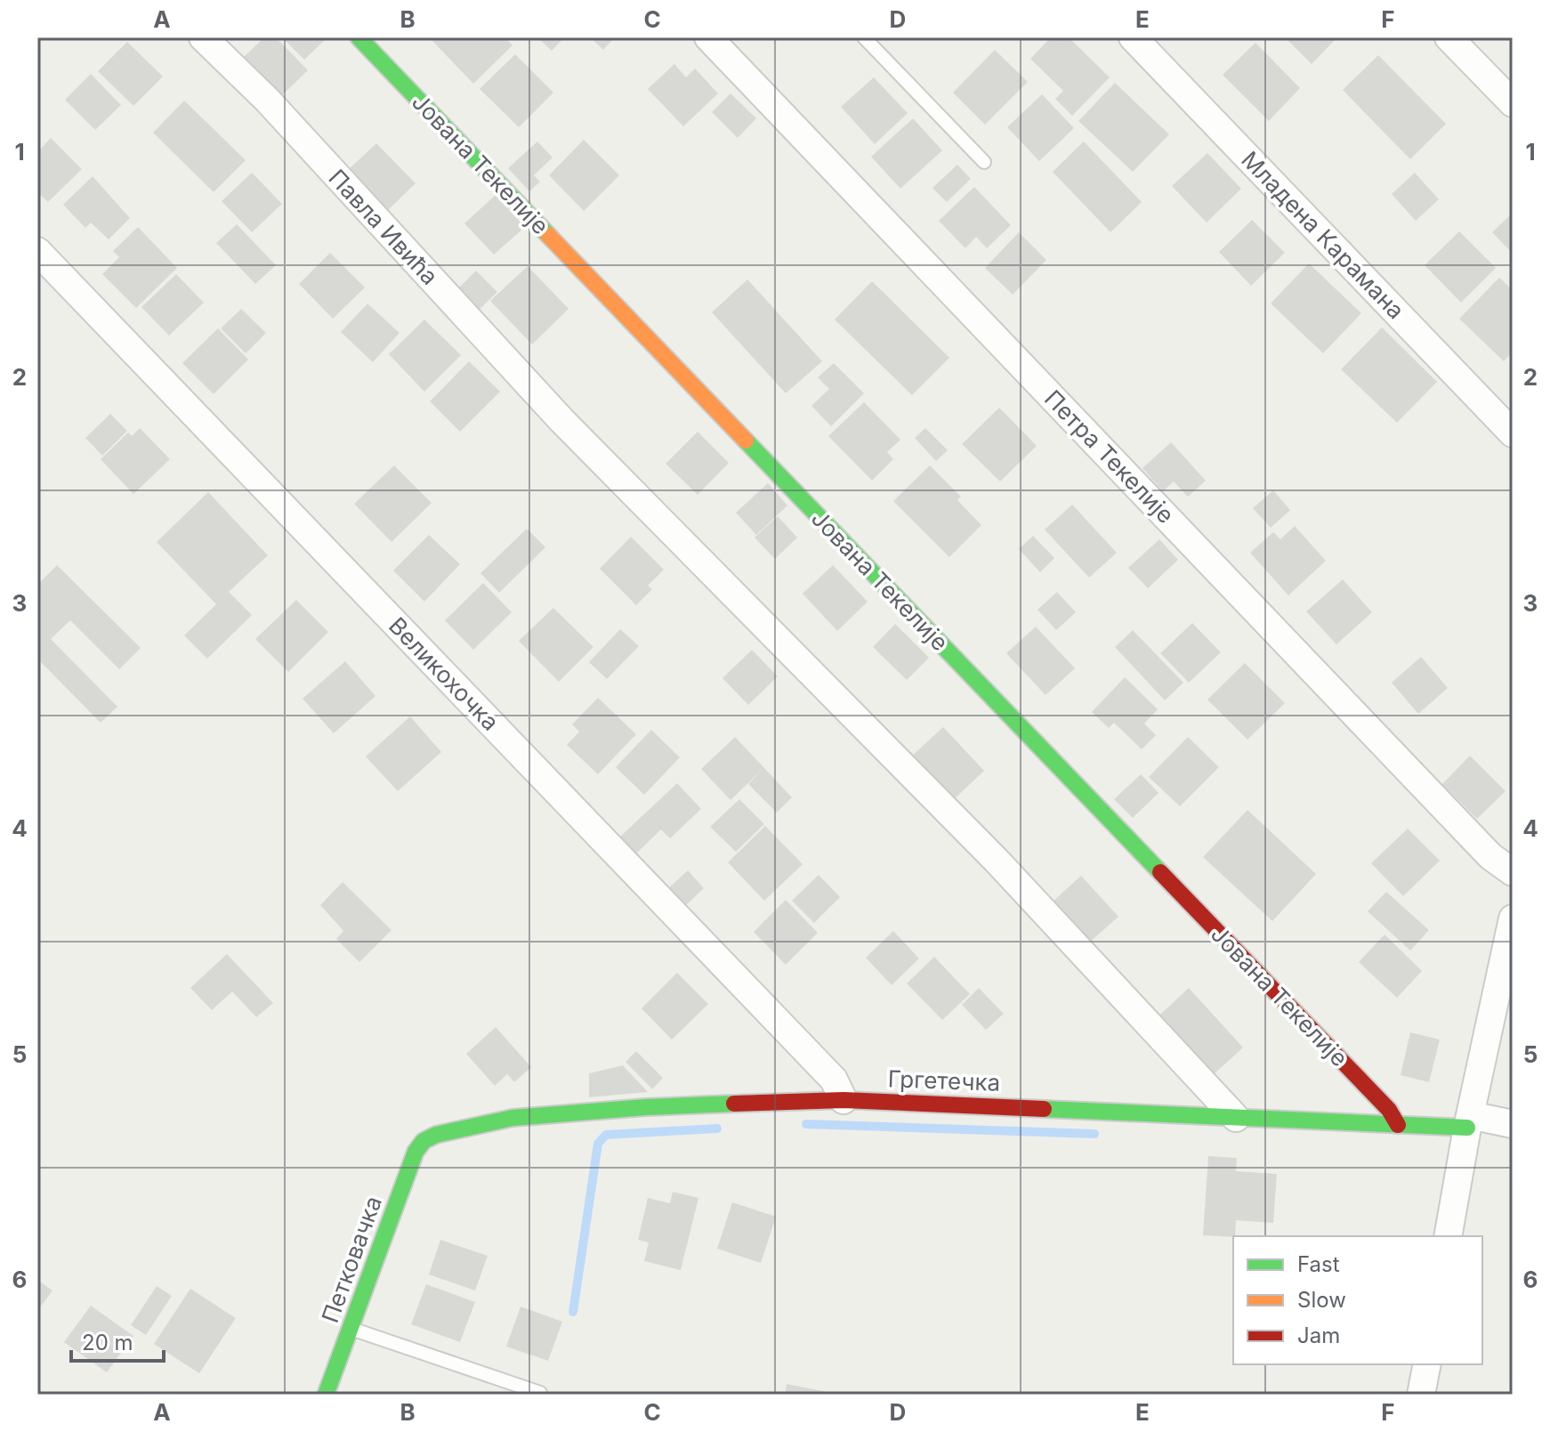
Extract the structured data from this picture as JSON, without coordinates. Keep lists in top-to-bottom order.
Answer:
{
  "streets": {
    "street": [
      "Јована Текелије",
      "Павла Ивића",
      "Младена Карамана",
      "Петра Текелије",
      "Великохочка",
      "Гргетечка",
      "Петковачка"
    ]
  },
  "crossings": [
    ["Јована Текелије", "Гргетечка"],
    ["Павла Ивића", "Гргетечка"],
    ["Великохочка", "Гргетечка"],
    ["Гргетечка", "Петковачка"]
  ],
  "legend": ["Fast", "Slow", "Jam"],
  "scale_bar": "20 m",
  "grid": {
    "columns": [
      "A",
      "B",
      "C",
      "D",
      "E",
      "F"
    ],
    "rows": [
      "1",
      "2",
      "3",
      "4",
      "5",
      "6"
    ]
  }
}
